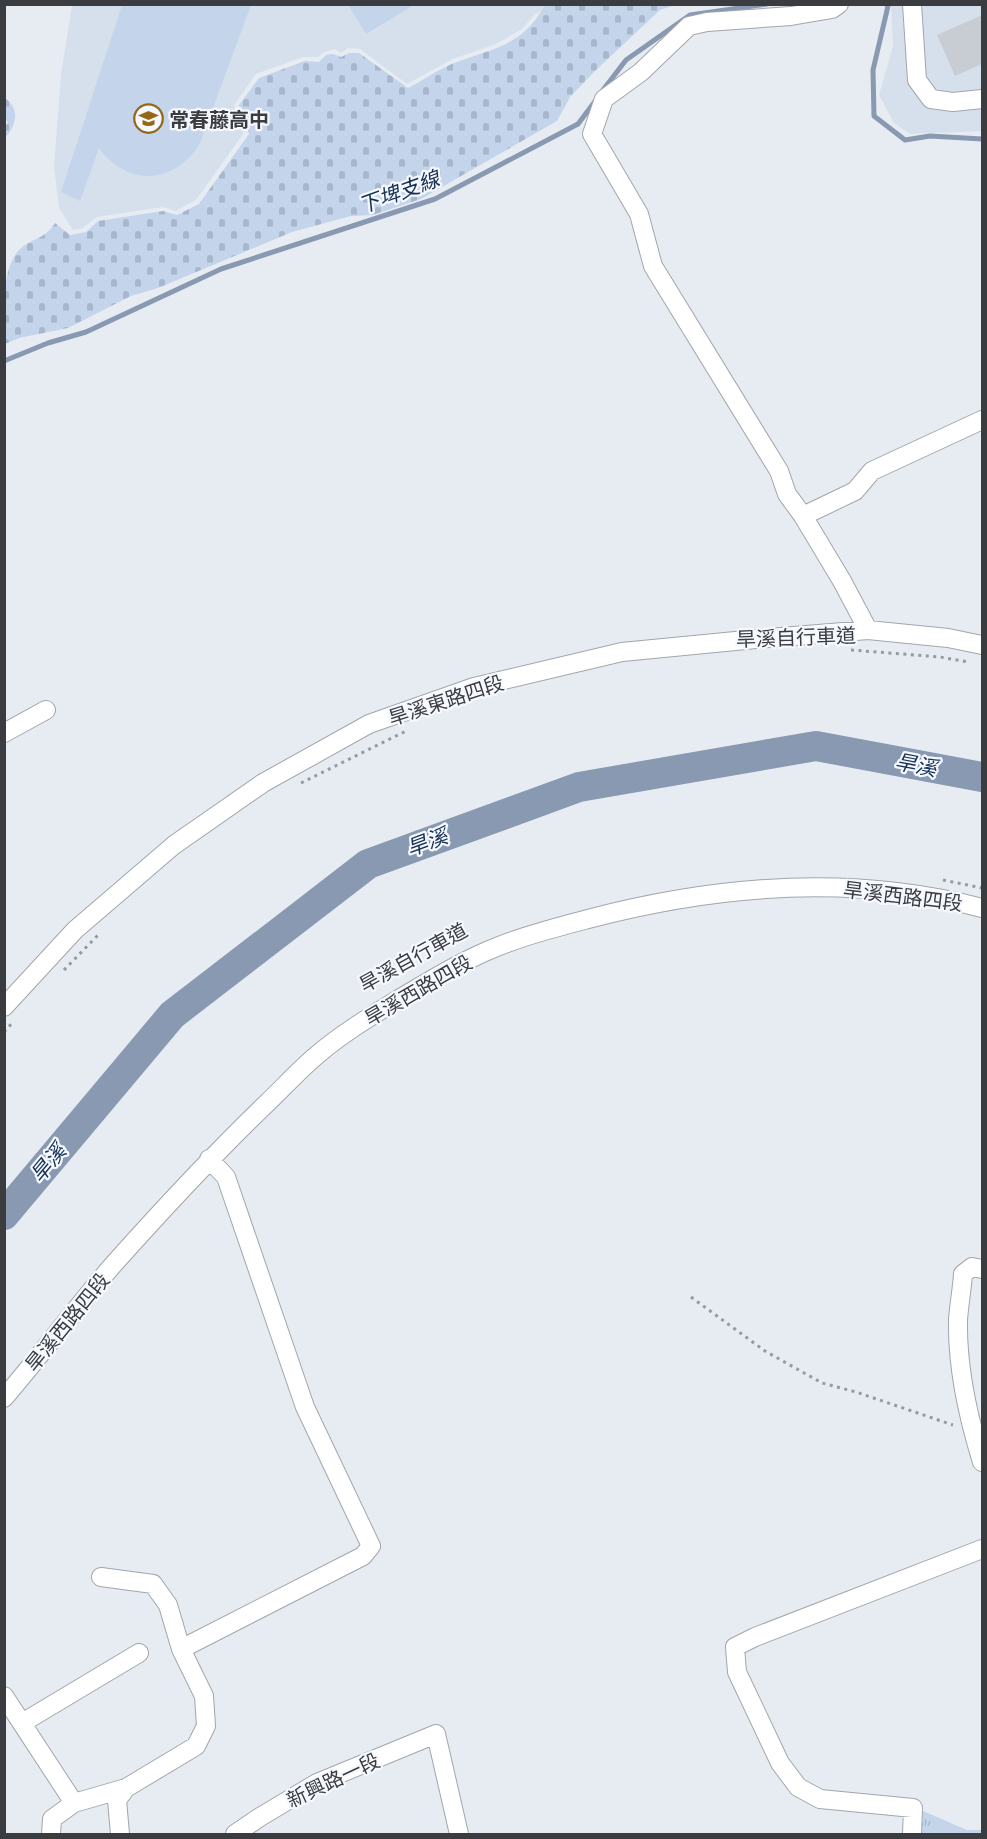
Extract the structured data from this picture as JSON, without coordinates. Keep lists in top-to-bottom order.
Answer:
{
  "streets": {
    "street": ["旱溪東路四段", "旱溪西路四段", "新興路一段"],
    "path": ["旱溪自行車道"]
  },
  "water": ["下埤支線", "旱溪"],
  "places": {
    "school or university": ["常春藤高中"]
  }
}
